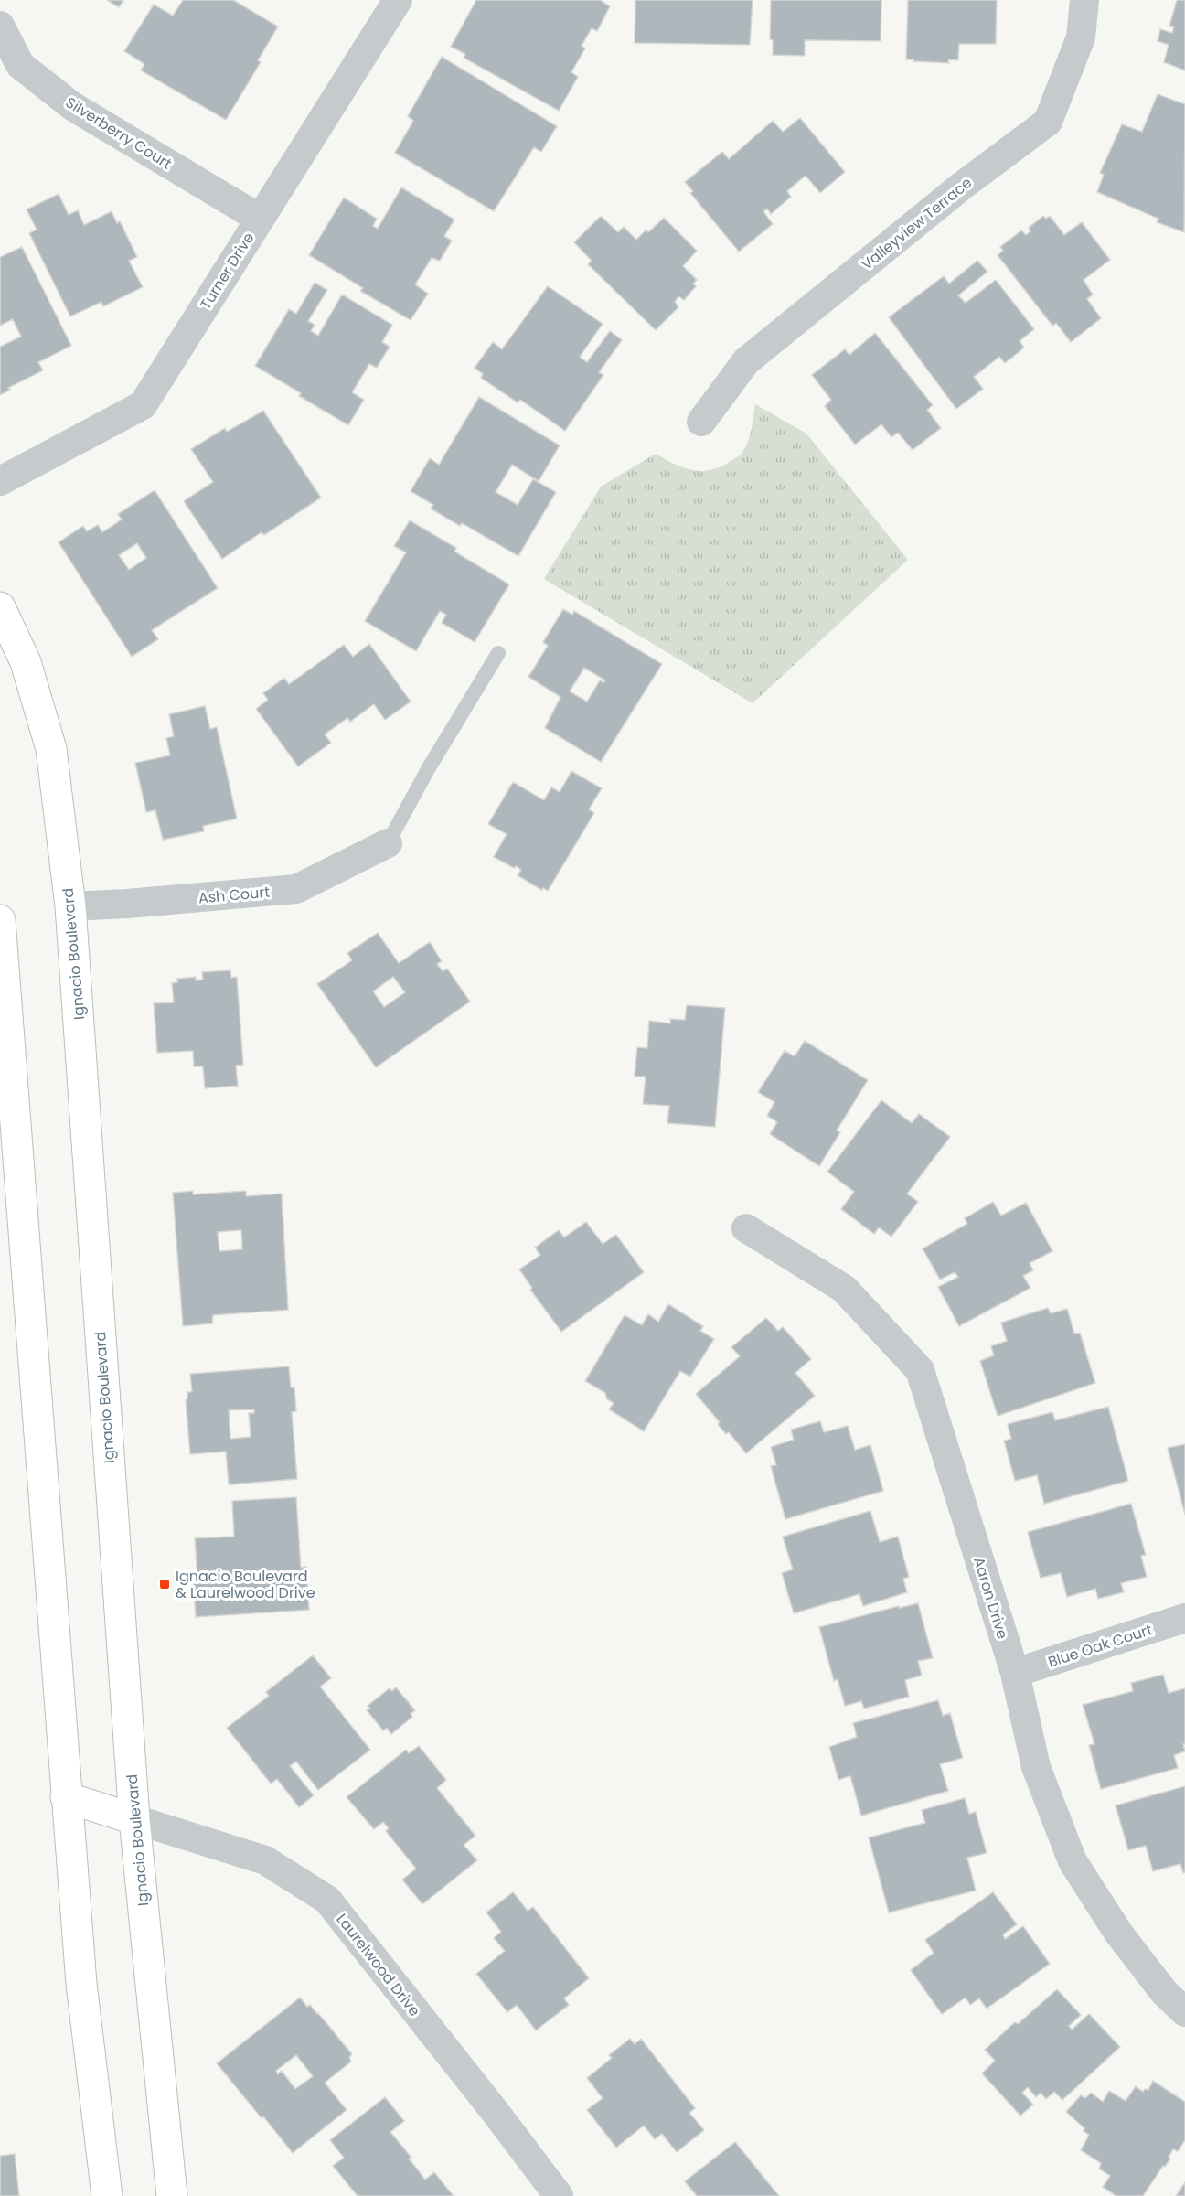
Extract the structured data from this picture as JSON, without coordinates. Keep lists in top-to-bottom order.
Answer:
{
  "streets": {
    "main road": ["Ignacio Boulevard"],
    "street": [
      "Silverberry Court",
      "Valleyview Terrace",
      "Turner Drive",
      "Ash Court",
      "Aaron Drive",
      "Blue Oak Court",
      "Laurelwood Drive"
    ]
  },
  "crossings": [
    ["Silverberry Court", "Turner Drive"],
    ["Ash Court", "Ignacio Boulevard"],
    ["Ignacio Boulevard", "Laurelwood Drive"],
    ["Aaron Drive", "Blue Oak Court"]
  ],
  "places": {
    "transit": ["Ignacio Boulevard & Laurelwood Drive"]
  }
}
